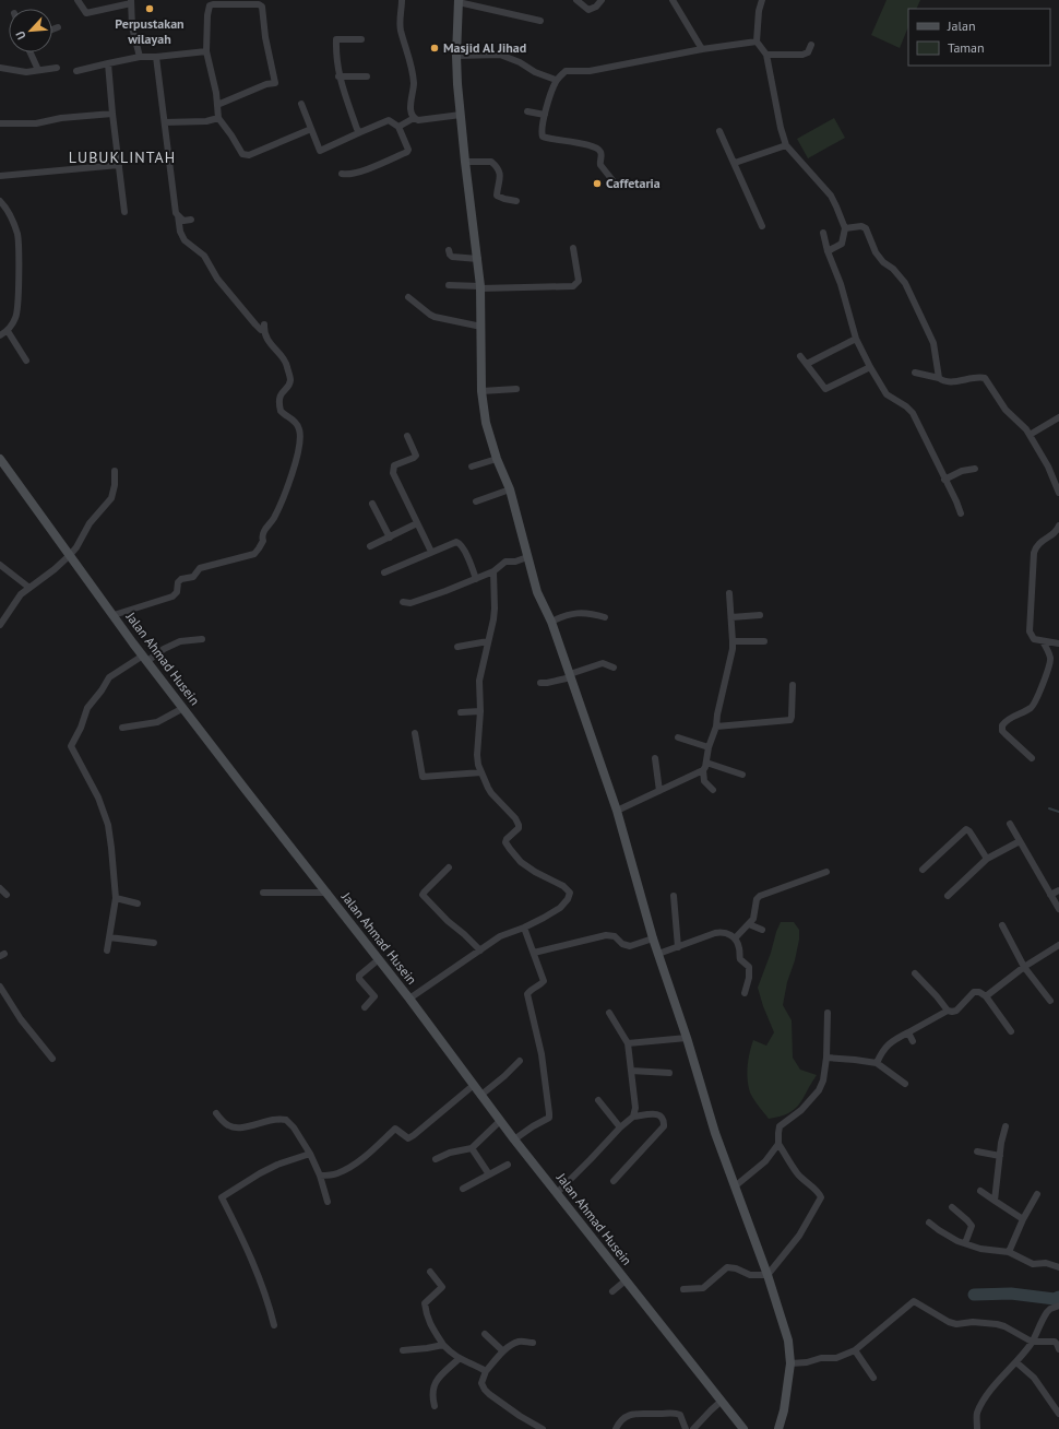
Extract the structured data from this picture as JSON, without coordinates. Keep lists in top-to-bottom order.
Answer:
{
  "streets": {
    "street": ["Jalan Ahmad Husein"]
  },
  "districts": ["LUBUKLINTAH"],
  "places": ["Perpustakan wilayah", "Masjid Al Jihad", "Caffetaria"],
  "legend": ["Jalan", "Taman"],
  "north": "bottom left"
}
